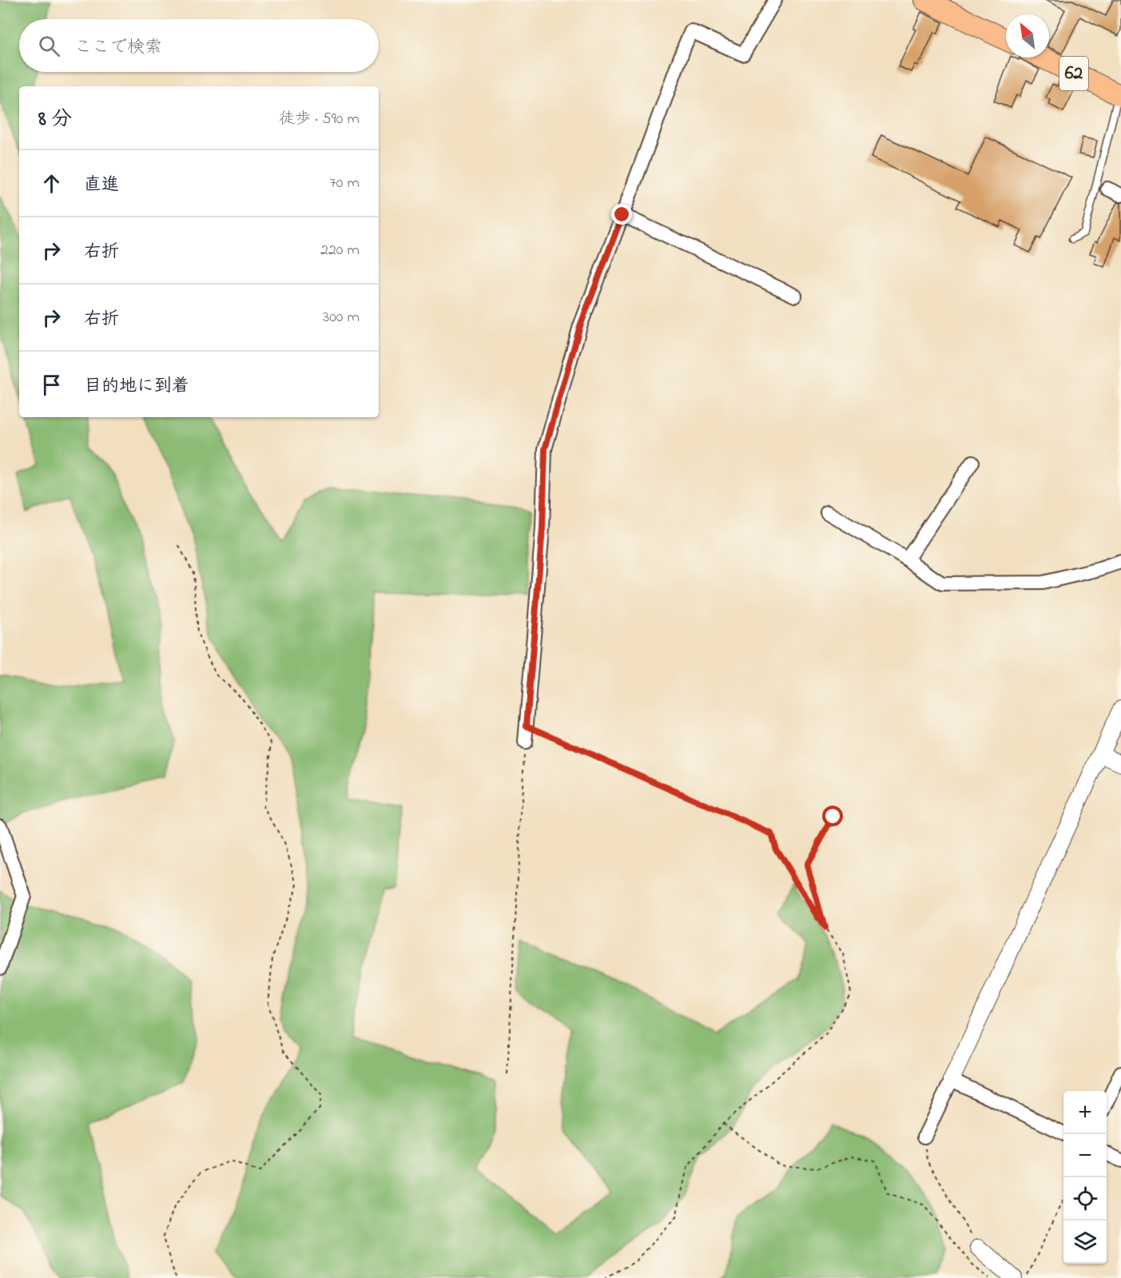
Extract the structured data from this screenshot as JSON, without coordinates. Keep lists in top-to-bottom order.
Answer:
{
  "streets": {
    "main road": ["62"]
  },
  "north": "top left",
  "page": {
    "search": "ここで検索",
    "heading": ["8 分", "徒歩 · 590 m"],
    "list": [
      ["直進", "70 m"],
      ["右折", "220 m"],
      ["右折", "300 m"],
      "目的地に到着"
    ],
    "map_buttons": ["+", "−"]
  }
}
